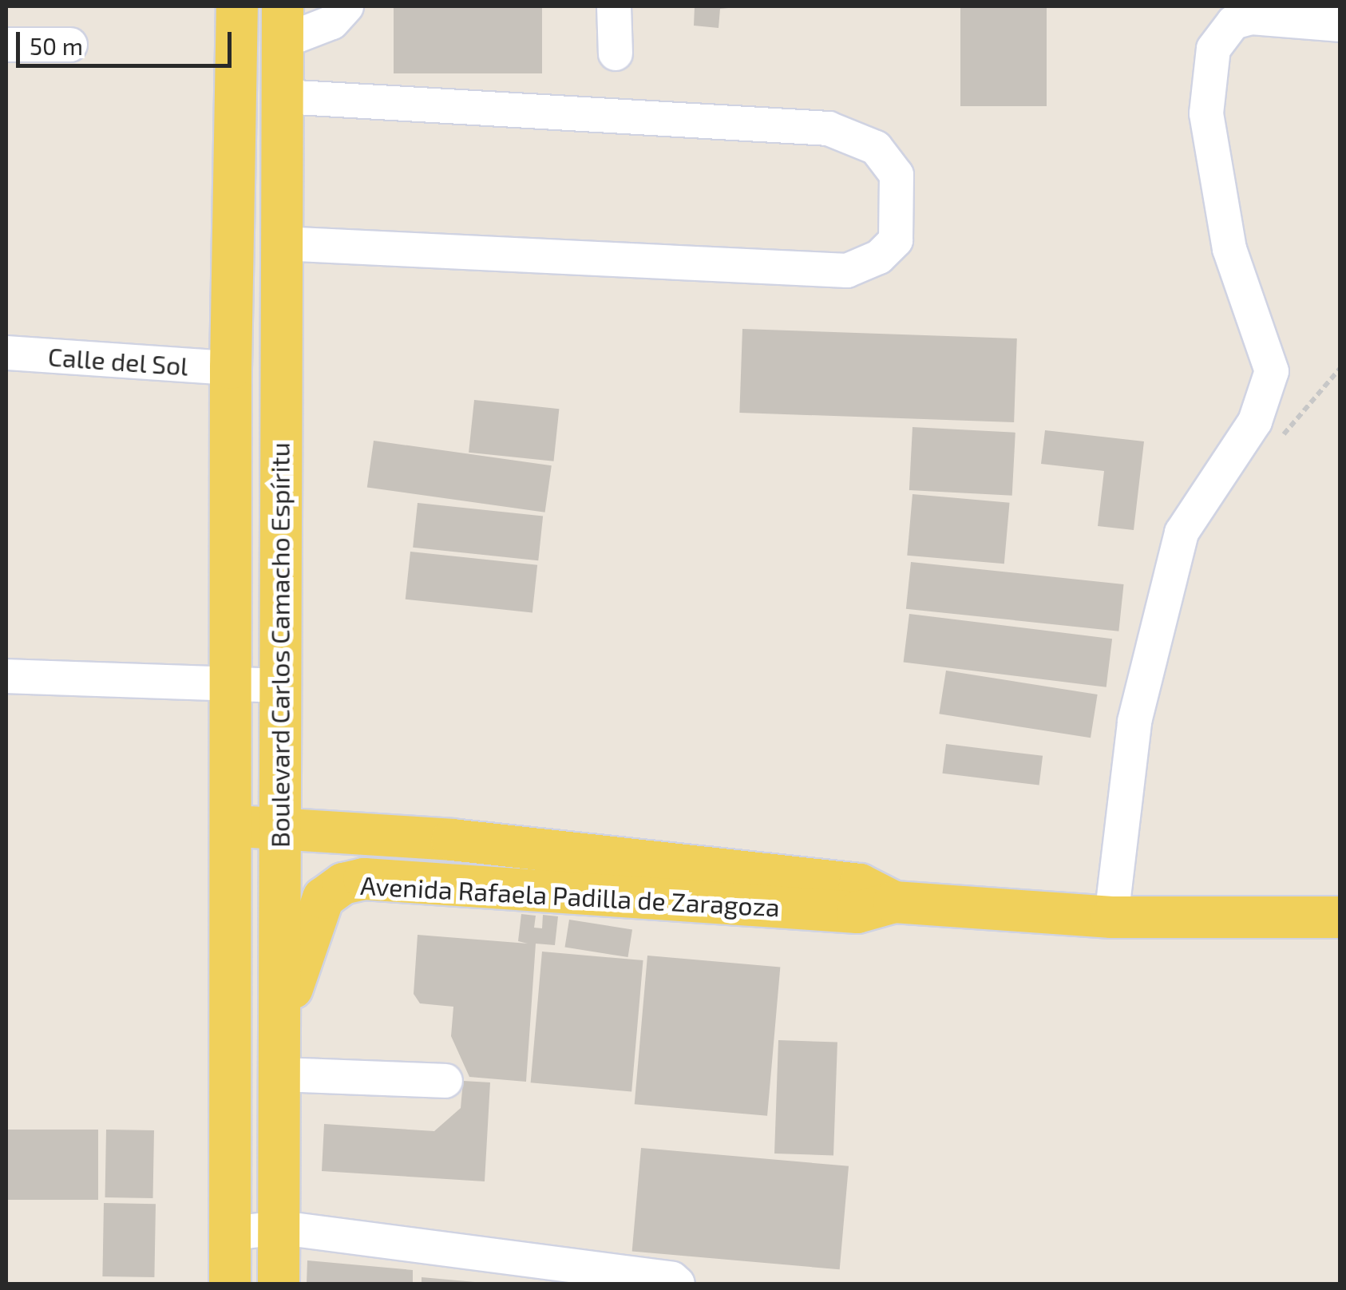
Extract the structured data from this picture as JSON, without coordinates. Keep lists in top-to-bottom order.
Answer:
{
  "streets": {
    "main road": ["Boulevard Carlos Camacho Espíritu", "Avenida Rafaela Padilla de Zaragoza"],
    "street": ["Calle del Sol"]
  },
  "crossings": [
    ["Calle del Sol", "Boulevard Carlos Camacho Espíritu"],
    ["Boulevard Carlos Camacho Espíritu", "Avenida Rafaela Padilla de Zaragoza"]
  ],
  "scale_bar": "50 m"
}
